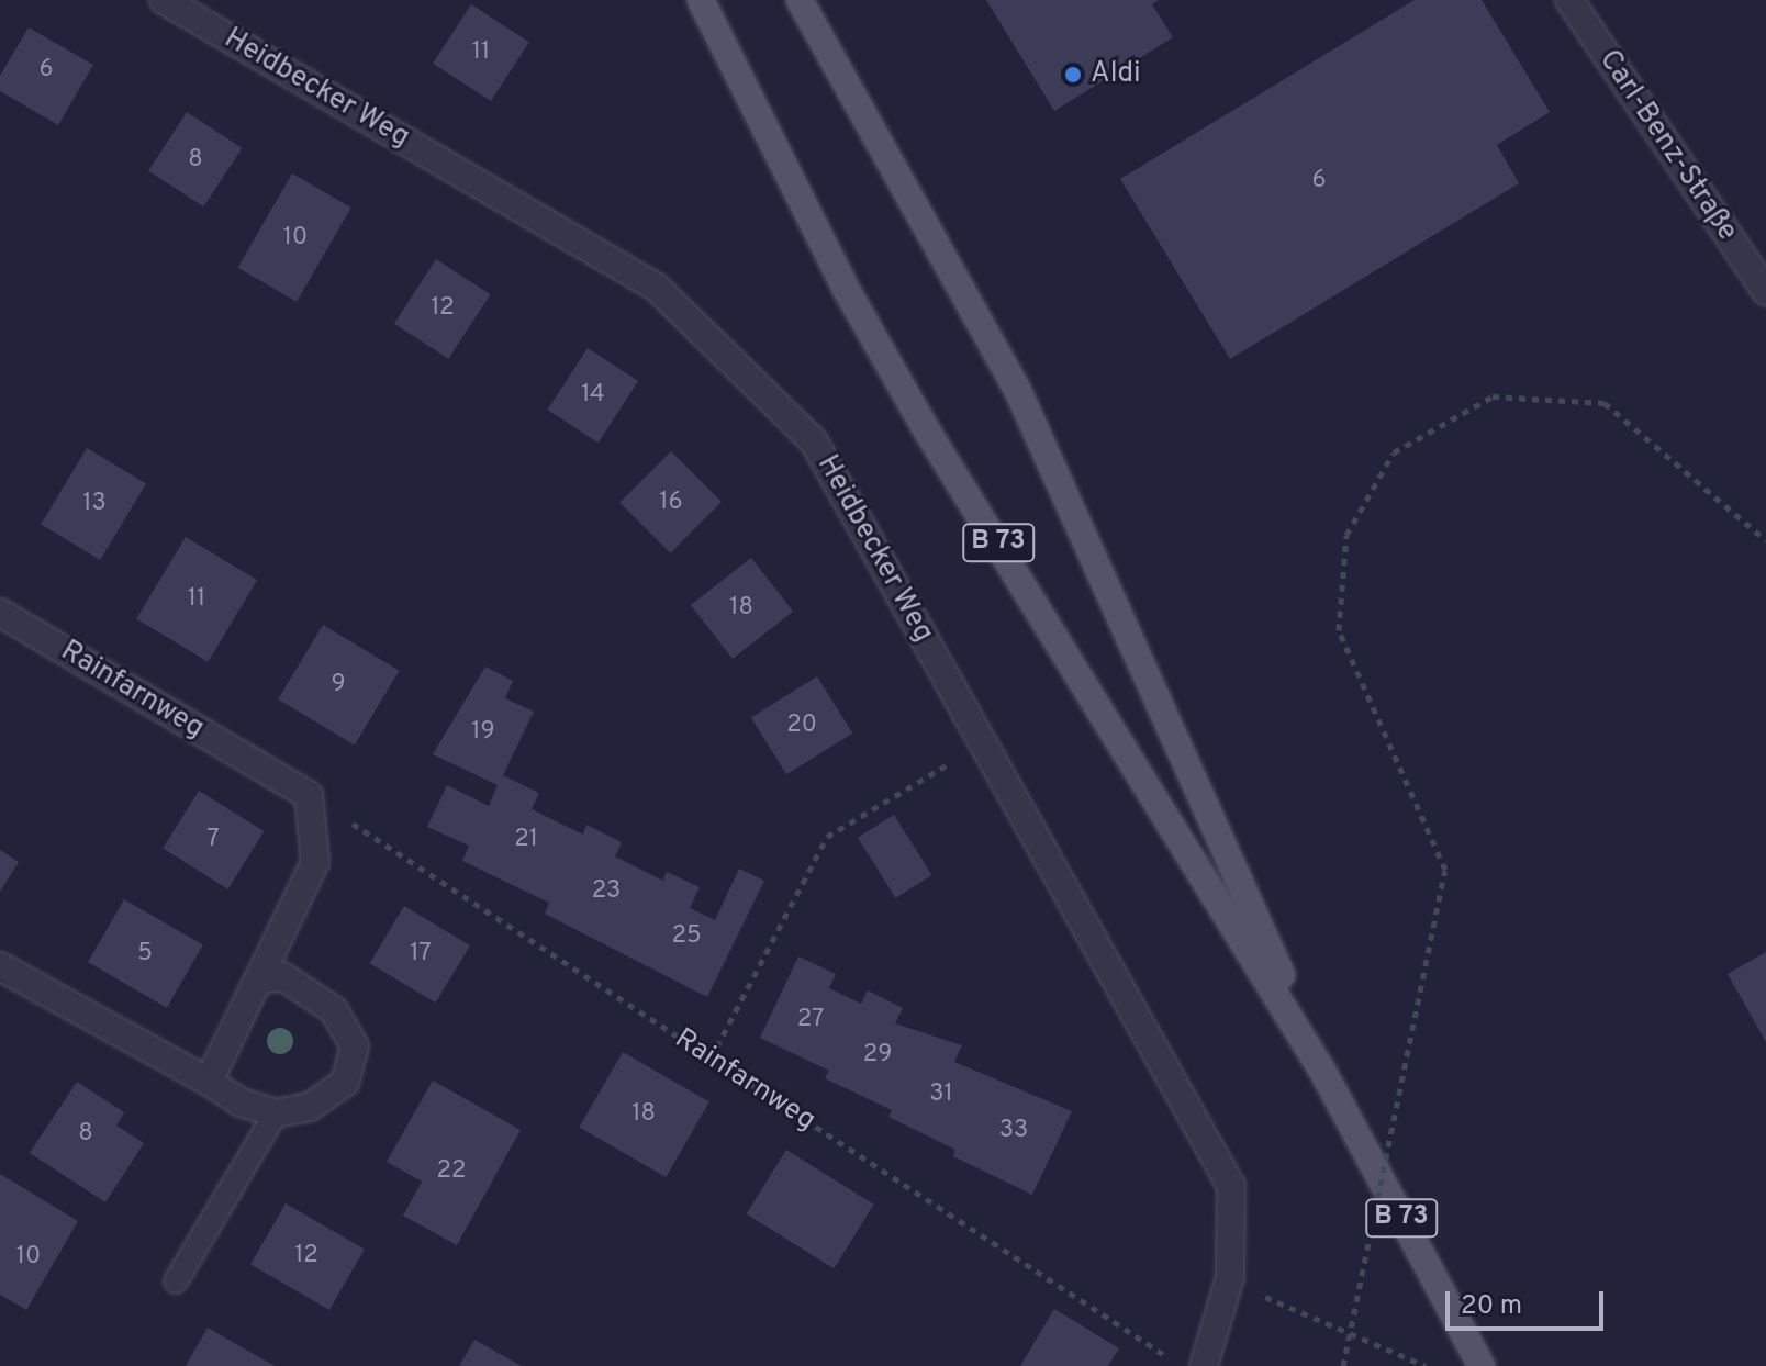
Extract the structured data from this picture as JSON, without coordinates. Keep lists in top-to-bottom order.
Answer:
{
  "streets": {
    "main road": ["B 73"],
    "street": ["Heidbecker Weg", "Carl-Benz-Straße", "Rainfarnweg"]
  },
  "places": ["Aldi"],
  "house_numbers": [
    "11",
    "6",
    "8",
    "6",
    "10",
    "12",
    "14",
    "16",
    "13",
    "11",
    "18",
    "9",
    "20",
    "19",
    "7",
    "21",
    "23",
    "25",
    "5",
    "17",
    "27",
    "29",
    "31",
    "18",
    "33",
    "8",
    "22",
    "12",
    "10"
  ],
  "scale_bar": "20 m"
}
